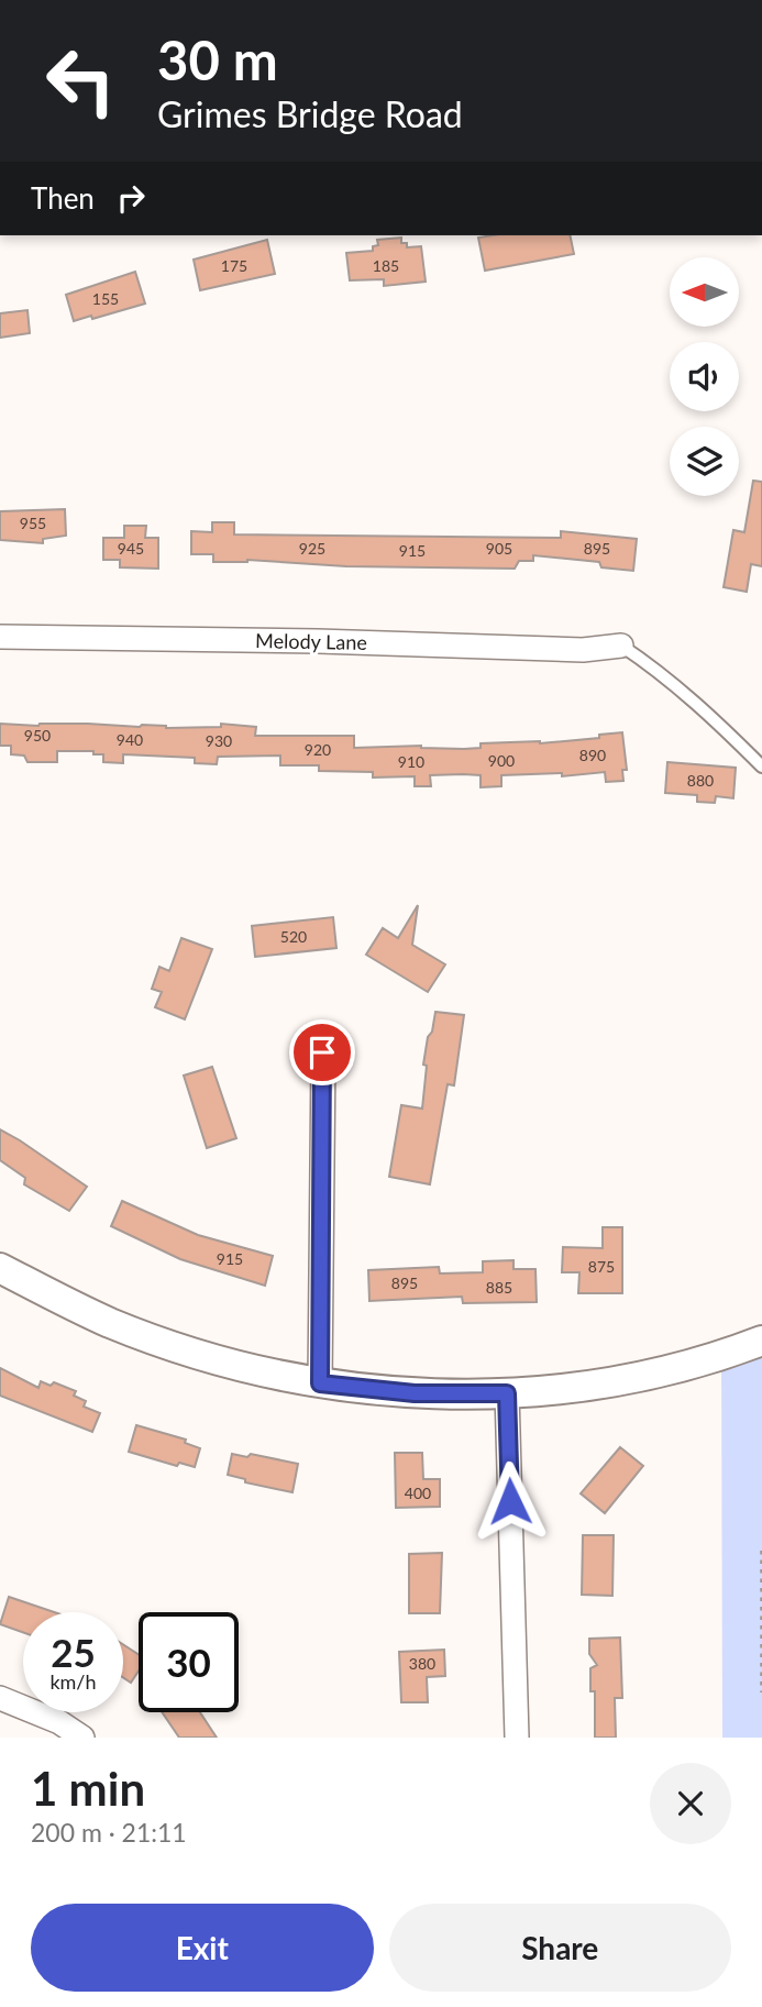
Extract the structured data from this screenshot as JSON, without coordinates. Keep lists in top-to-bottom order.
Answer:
{
  "streets": {
    "street": ["Melody Lane"]
  },
  "house_numbers": [
    "175",
    "185",
    "155",
    "955",
    "945",
    "925",
    "905",
    "895",
    "915",
    "950",
    "940",
    "930",
    "920",
    "890",
    "900",
    "910",
    "880",
    "520",
    "915",
    "875",
    "895",
    "885",
    "400",
    "380"
  ],
  "north": "left",
  "page": {
    "turn": ["30 m", "Grimes Bridge Road"],
    "then": "Then",
    "speed": "25 km/h",
    "limit": "30",
    "heading": ["1 min", "200 m · 21:11"],
    "buttons": ["Exit", "Share"]
  }
}
